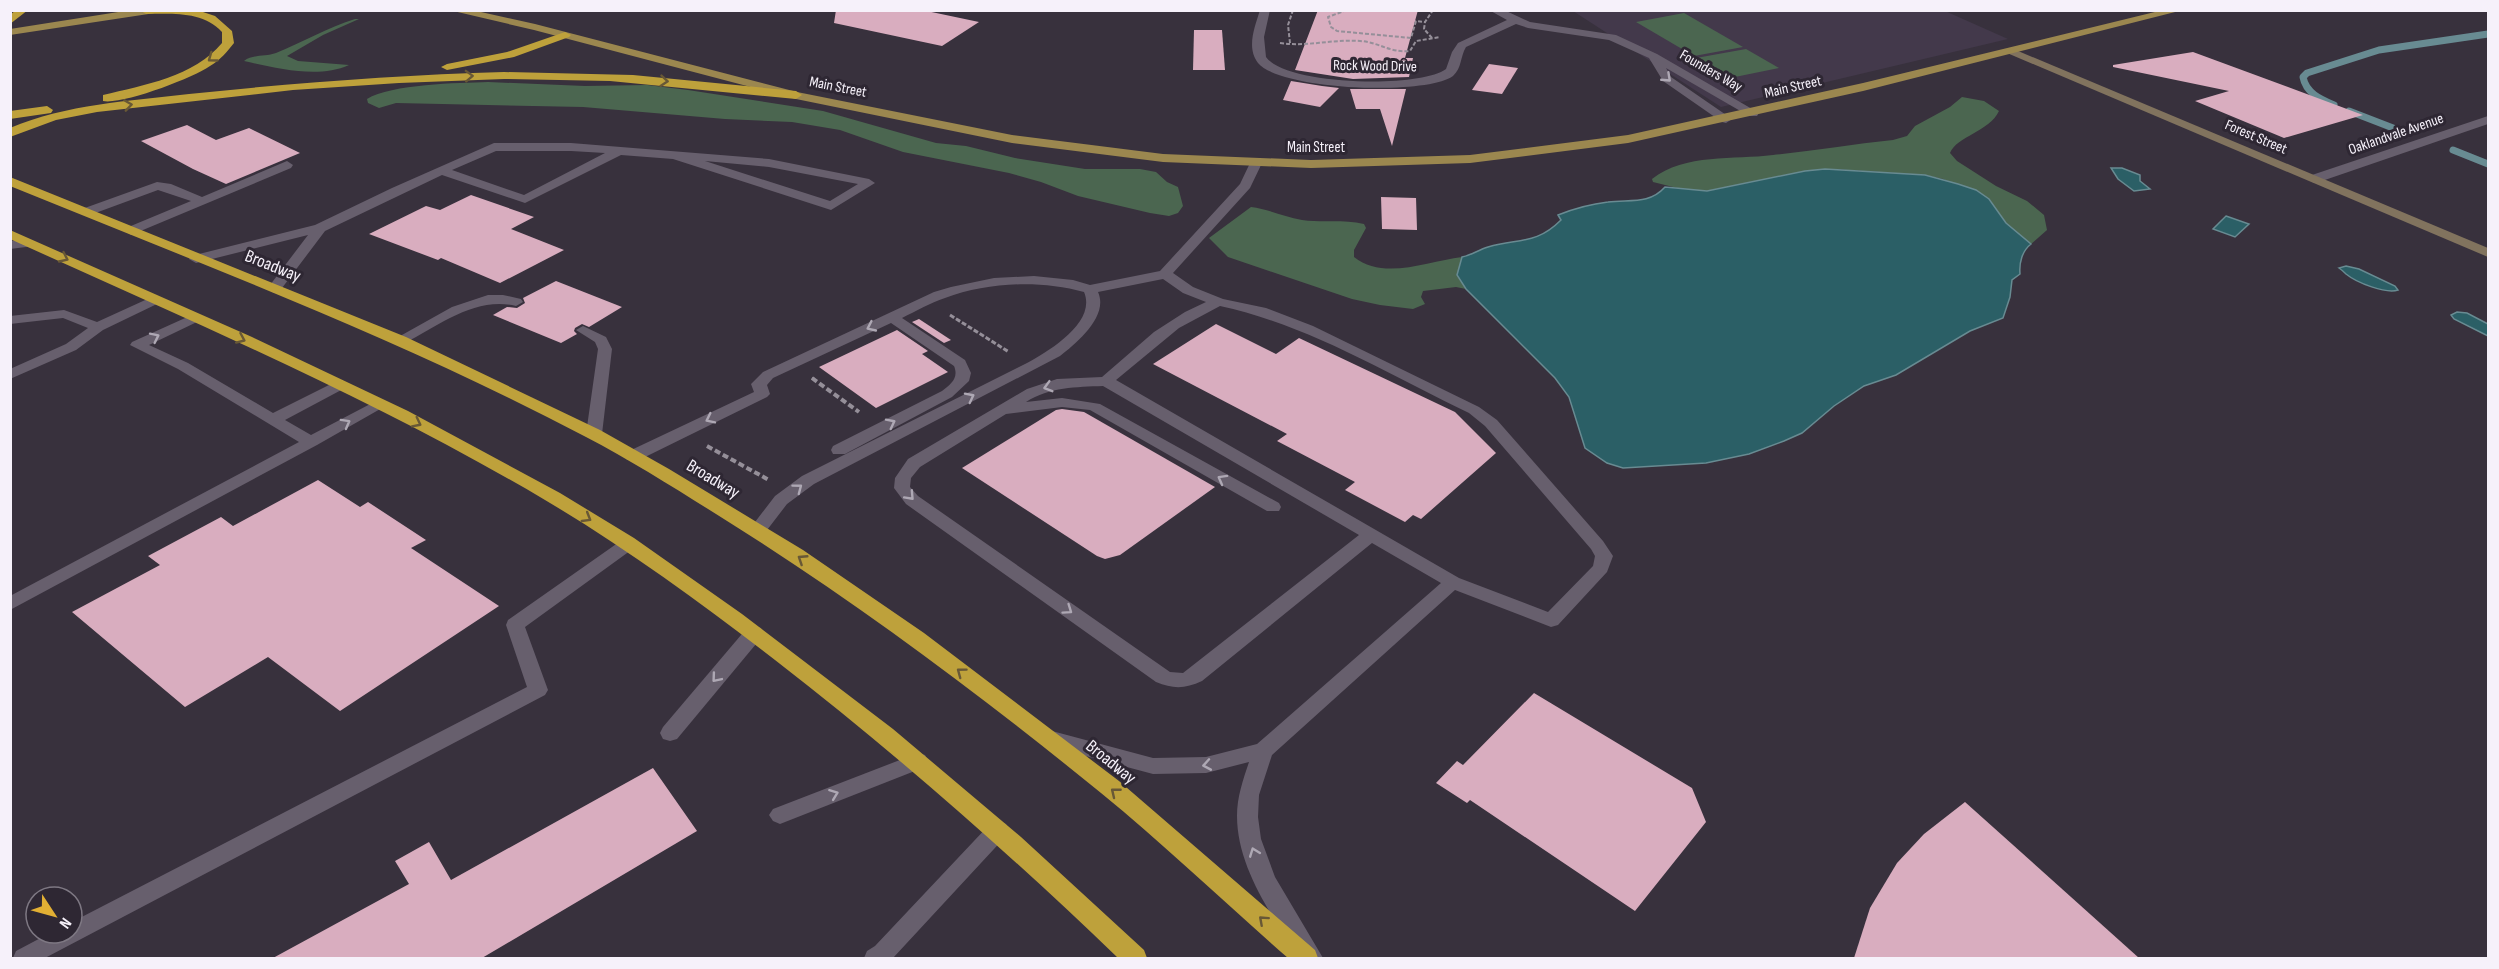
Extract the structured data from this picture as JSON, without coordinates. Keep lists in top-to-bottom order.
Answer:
{
  "streets": {
    "highway": ["Broadway"],
    "main road": ["Main Street"],
    "street": [
      "Rock Wood Drive",
      "Founders Way",
      "Oaklandvale Avenue",
      "Forest Street"
    ]
  },
  "crossings": [
    ["Rock Wood Drive", "Founders Way"],
    ["Founders Way", "Main Street"],
    ["Main Street", "Forest Street"],
    ["Oaklandvale Avenue", "Forest Street"]
  ],
  "north": "bottom right"
}
